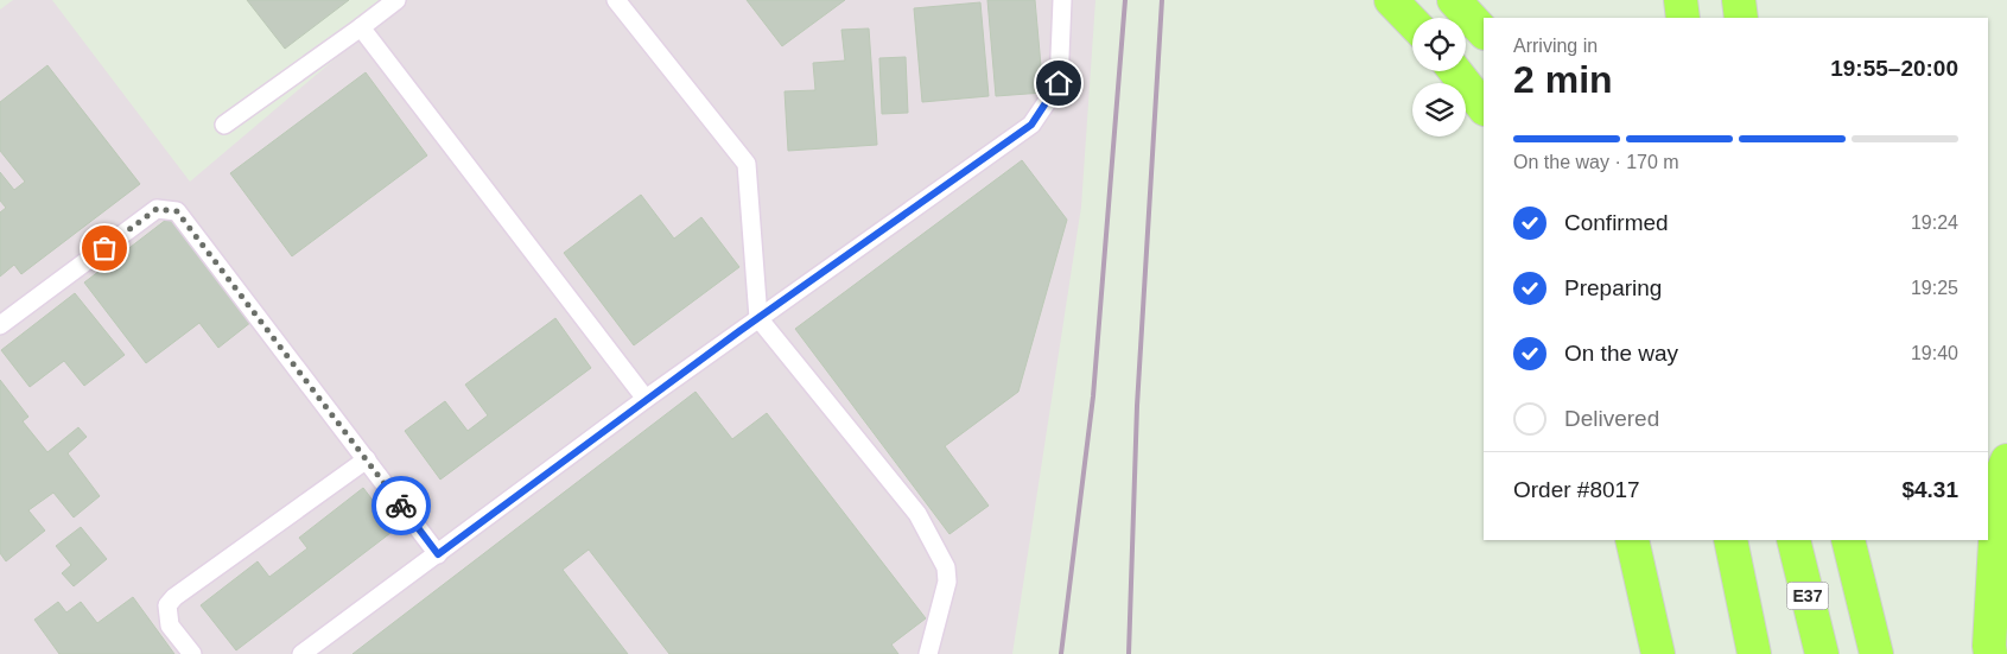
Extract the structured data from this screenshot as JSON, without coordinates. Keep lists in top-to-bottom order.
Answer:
{
  "streets": {
    "highway": ["E37"]
  },
  "page": {
    "heading": ["2 min", "Arriving in", "19:55–20:00"],
    "panel": ["Order #8017", "$4.31"],
    "bar": "On the way · 170 m",
    "list": [
      ["Confirmed", "19:24"],
      ["Preparing", "19:25"],
      ["On the way", "19:40"],
      "Delivered"
    ]
  }
}
